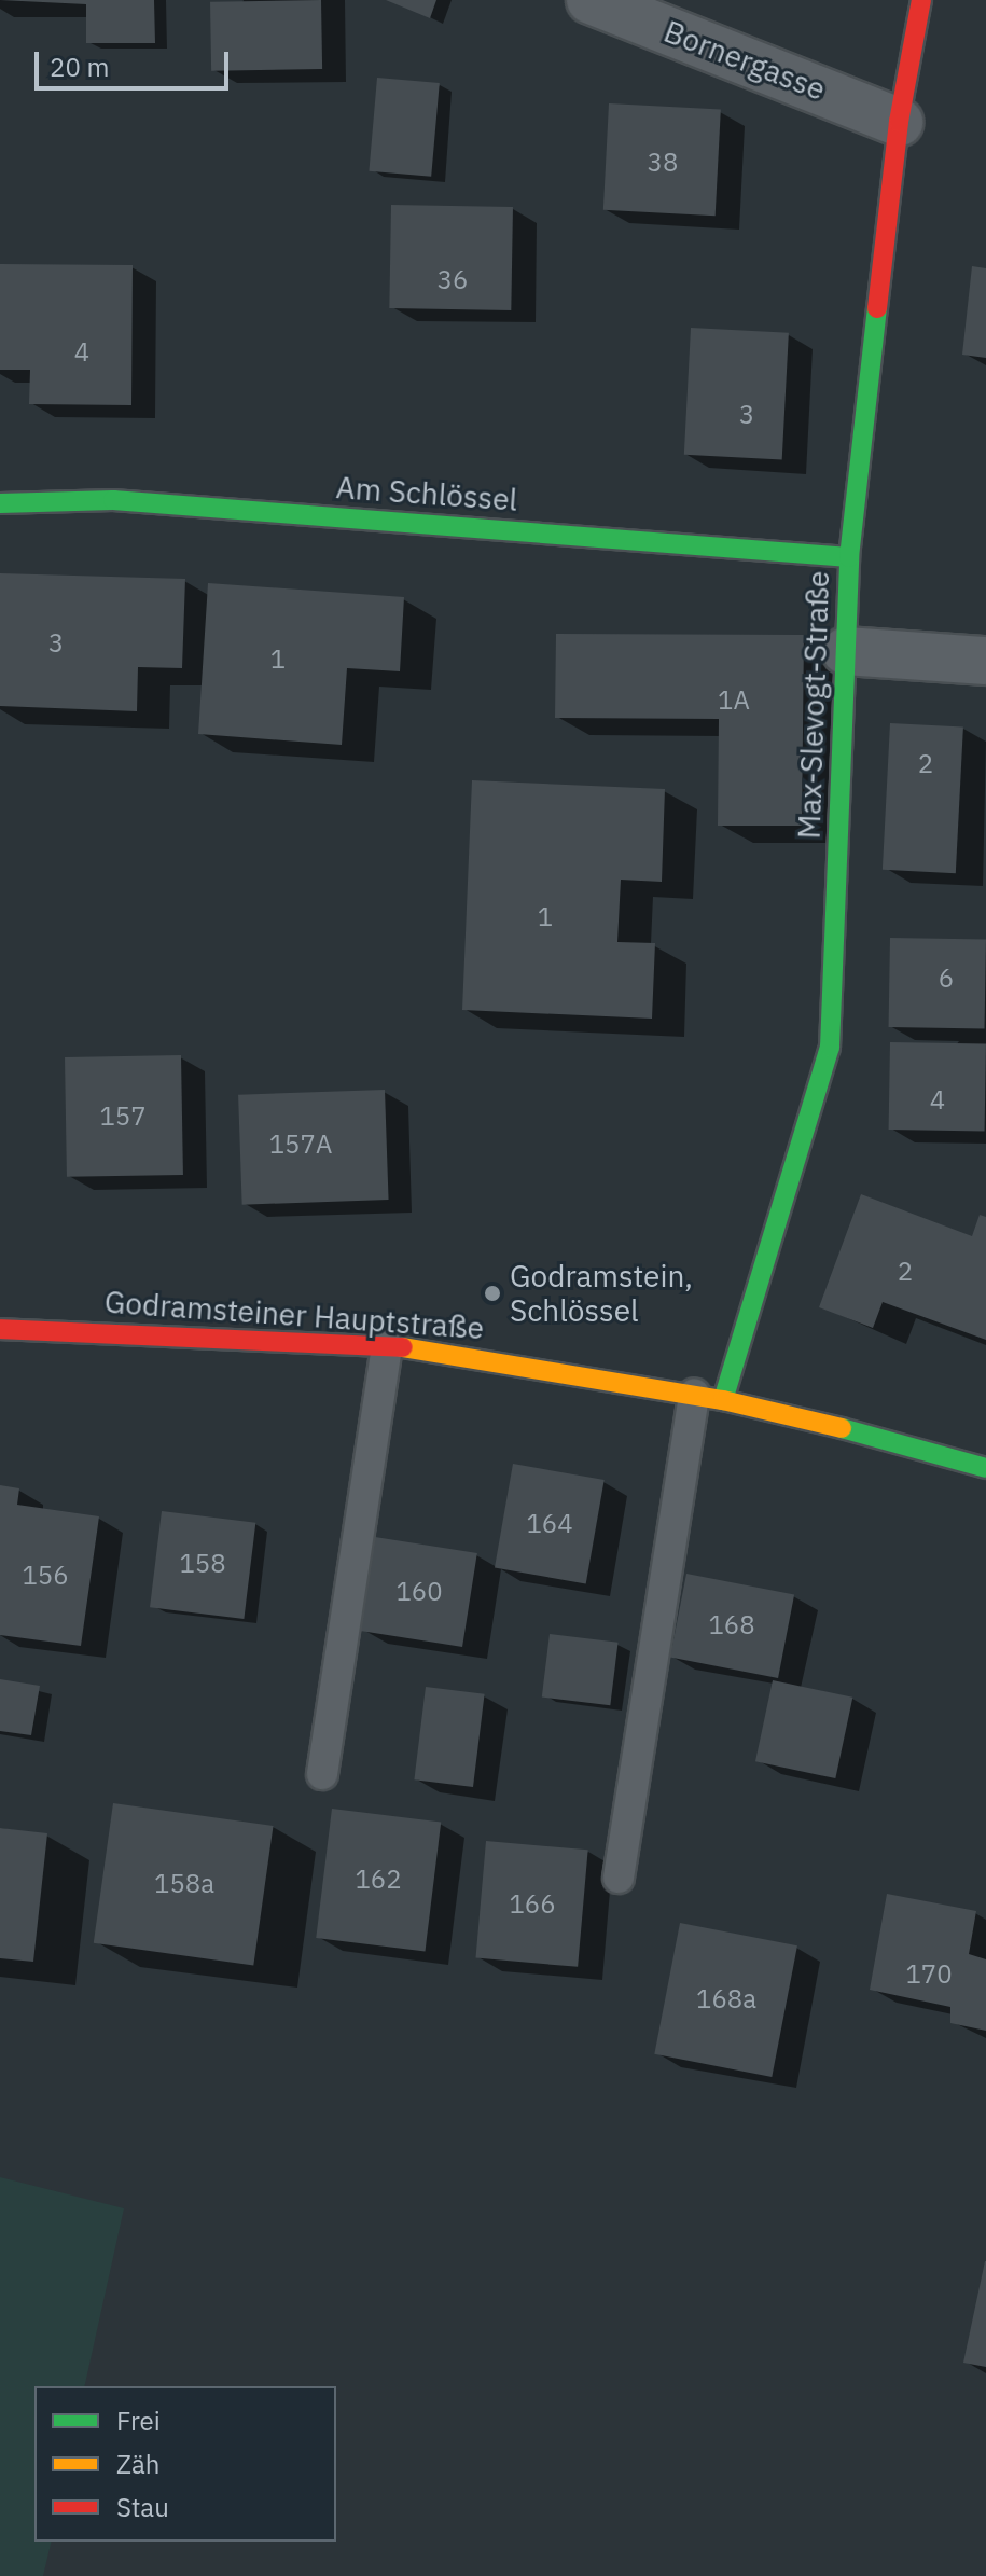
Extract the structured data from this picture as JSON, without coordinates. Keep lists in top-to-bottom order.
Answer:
{
  "streets": {
    "street": [
      "Bornergasse",
      "Am Schlössel",
      "Max-Slevogt-Straße",
      "Godramsteiner Hauptstraße"
    ]
  },
  "crossings": [
    ["Bornergasse", "Max-Slevogt-Straße"],
    ["Am Schlössel", "Max-Slevogt-Straße"],
    ["Max-Slevogt-Straße", "Godramsteiner Hauptstraße"]
  ],
  "places": ["Godramstein, Schlössel"],
  "house_numbers": [
    "38",
    "36",
    "4",
    "3",
    "3",
    "1",
    "1A",
    "2",
    "1",
    "6",
    "4",
    "157",
    "157A",
    "2",
    "164",
    "158",
    "156",
    "160",
    "168",
    "162",
    "158a",
    "166",
    "170",
    "168a"
  ],
  "legend": ["Frei", "Zäh", "Stau"],
  "scale_bar": "20 m"
}
